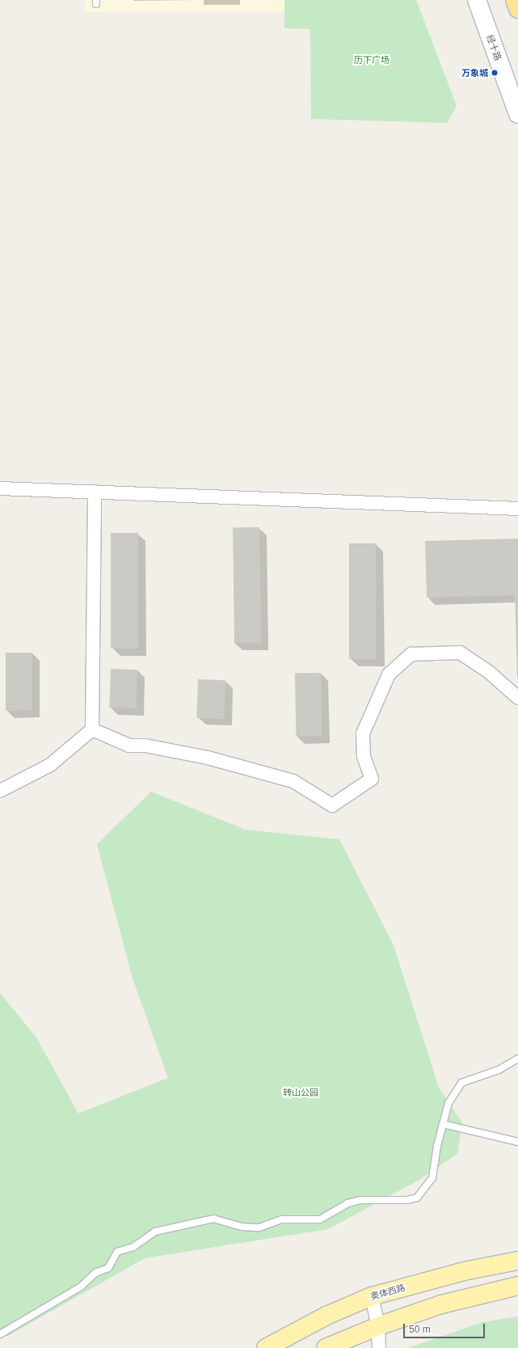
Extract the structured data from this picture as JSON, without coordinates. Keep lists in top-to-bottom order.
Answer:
{
  "streets": {
    "main road": ["经十路", "奥体西路"]
  },
  "parks": ["历下广场", "转山公园"],
  "places": ["万象城"],
  "scale_bar": "50 m"
}
